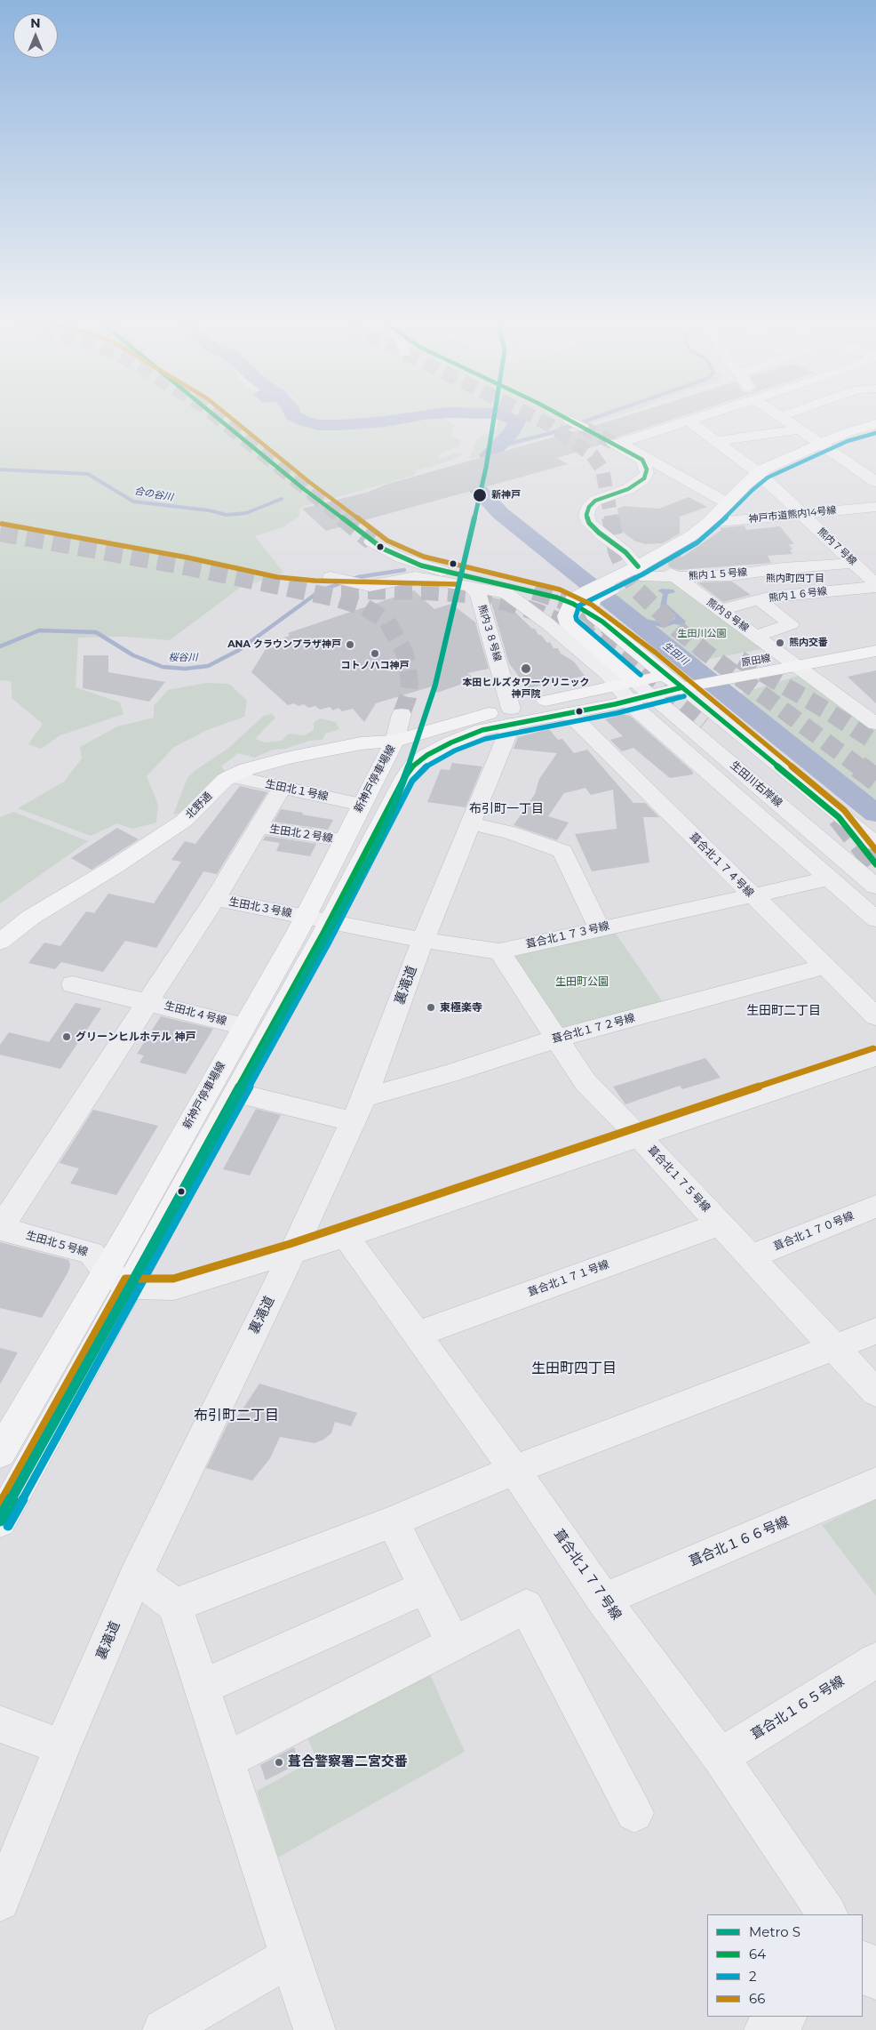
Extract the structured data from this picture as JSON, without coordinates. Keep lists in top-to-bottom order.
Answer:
{
  "streets": {
    "main road": ["原田線", "新神戸停車場線", "北野通"],
    "street": [
      "神戸市道熊内14号線",
      "熊内７号線",
      "熊内１５号線",
      "熊内１６号線",
      "熊内８号線",
      "熊内３８号線",
      "生田川右岸線",
      "生田北１号線",
      "生田北２号線",
      "葺合北１７４号線",
      "生田北３号線",
      "葺合北１７３号線",
      "裏滝道",
      "生田北４号線",
      "葺合北１７２号線",
      "葺合北１７５号線",
      "葺合北１７０号線",
      "生田北５号線",
      "葺合北１７１号線",
      "葺合北１６６号線",
      "葺合北１７７号線",
      "葺合北１６５号線"
    ]
  },
  "crossings": [
    ["神戸市道熊内14号線", "熊内７号線"],
    ["熊内７号線", "熊内１５号線"],
    ["熊内７号線", "熊内１６号線"],
    ["熊内１５号線", "熊内８号線"],
    ["熊内１６号線", "熊内８号線"],
    ["熊内８号線", "原田線"],
    ["熊内３８号線", "新神戸停車場線"],
    ["熊内３８号線", "裏滝道"],
    ["原田線", "新神戸停車場線"],
    ["原田線", "生田川右岸線"],
    ["新神戸停車場線", "生田川右岸線"],
    ["新神戸停車場線", "生田北１号線"],
    ["新神戸停車場線", "北野通"],
    ["新神戸停車場線", "生田北２号線"],
    ["新神戸停車場線", "葺合北１７４号線"],
    ["新神戸停車場線", "生田北３号線"],
    ["新神戸停車場線", "葺合北１７３号線"],
    ["新神戸停車場線", "裏滝道"],
    ["新神戸停車場線", "生田北４号線"],
    ["新神戸停車場線", "生田北５号線"],
    ["生田北１号線", "北野通"],
    ["葺合北１７４号線", "葺合北１７３号線"],
    ["葺合北１７４号線", "葺合北１７２号線"],
    ["生田北３号線", "葺合北１７３号線"],
    ["葺合北１７３号線", "裏滝道"],
    ["葺合北１７３号線", "葺合北１７５号線"],
    ["裏滝道", "葺合北１７２号線"],
    ["葺合北１７２号線", "葺合北１７５号線"],
    ["葺合北１７５号線", "葺合北１７０号線"],
    ["葺合北１７５号線", "葺合北１７１号線"],
    ["葺合北１７１号線", "葺合北１７７号線"],
    ["葺合北１６６号線", "葺合北１７７号線"],
    ["葺合北１７７号線", "葺合北１６５号線"]
  ],
  "districts": [
    "熊内町四丁目",
    "布引町一丁目",
    "生田町二丁目",
    "生田町四丁目",
    "布引町二丁目"
  ],
  "water": ["合の谷川", "生田川", "桜谷川"],
  "parks": ["生田川公園", "生田町公園"],
  "places": [
    "新神戸",
    "熊内交番",
    "ANA クラウンプラザ神戸",
    "コトノハコ神戸",
    "本田ヒルズタワークリニック 神戸院",
    "東極楽寺",
    "グリーンヒルホテル 神戸",
    "葺合警察署二宮交番"
  ],
  "lines": [
    "metro line S",
    "transit line 64",
    "transit line 66",
    "transit line 2"
  ],
  "legend": [
    "Metro S",
    "64",
    "2",
    "66"
  ],
  "north": "top"
}
